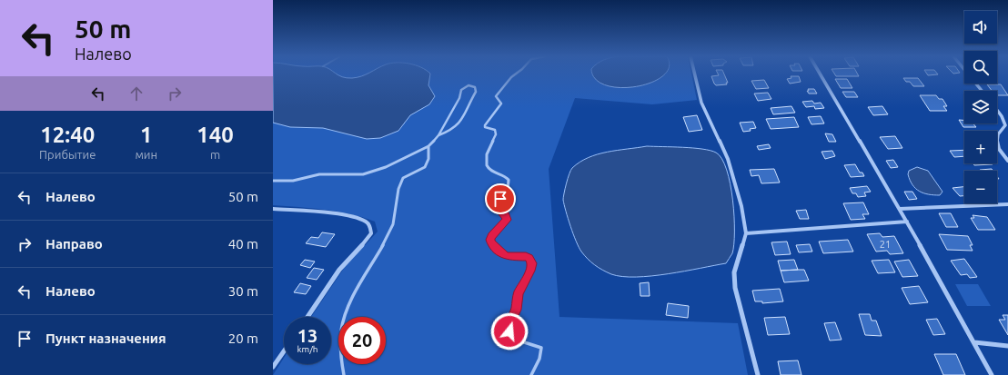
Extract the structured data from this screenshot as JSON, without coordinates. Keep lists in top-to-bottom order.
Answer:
{
  "house_numbers": ["21"],
  "page": {
    "turn": ["50 m", "Налево"],
    "map_buttons": ["+", "−"],
    "eta": [
      "12:40",
      "Прибытие",
      "1",
      "мин",
      "140",
      "m"
    ],
    "list": [
      {
        "name": "Налево",
        "value": "50 m"
      },
      {
        "name": "Направо",
        "value": "40 m"
      },
      {
        "name": "Налево",
        "value": "30 m"
      },
      {
        "name": "Пункт назначения",
        "value": "20 m"
      }
    ],
    "speed": "13 km/h",
    "limit": "20"
  }
}
